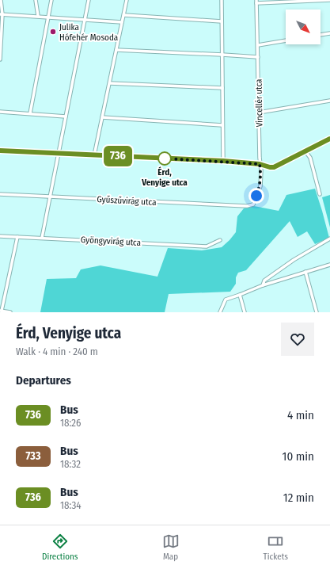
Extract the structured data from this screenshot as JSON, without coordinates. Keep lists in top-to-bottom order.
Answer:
{
  "streets": {
    "street": ["Vincellér utca", "Gyűszűvirág utca", "Gyöngyvirág utca"]
  },
  "crossings": [
    ["Vincellér utca", "Gyűszűvirág utca"]
  ],
  "places": ["Julika Hófehér Mosoda", "Érd, Venyige utca"],
  "lines": ["bus line 736"],
  "north": "bottom right",
  "page": {
    "on_map": "736",
    "heading": [
      ["Érd, Venyige utca", "Walk · 4 min · 240 m"],
      "Departures"
    ],
    "list": [
      {
        "mark": "736",
        "name": "Bus",
        "note": "18:26",
        "value": "4 min"
      },
      {
        "mark": "733",
        "name": "Bus",
        "note": "18:32",
        "value": "10 min"
      },
      {
        "mark": "736",
        "name": "Bus",
        "note": "18:34",
        "value": "12 min"
      }
    ],
    "tabs": ["Directions", "Map", "Tickets"]
  }
}
